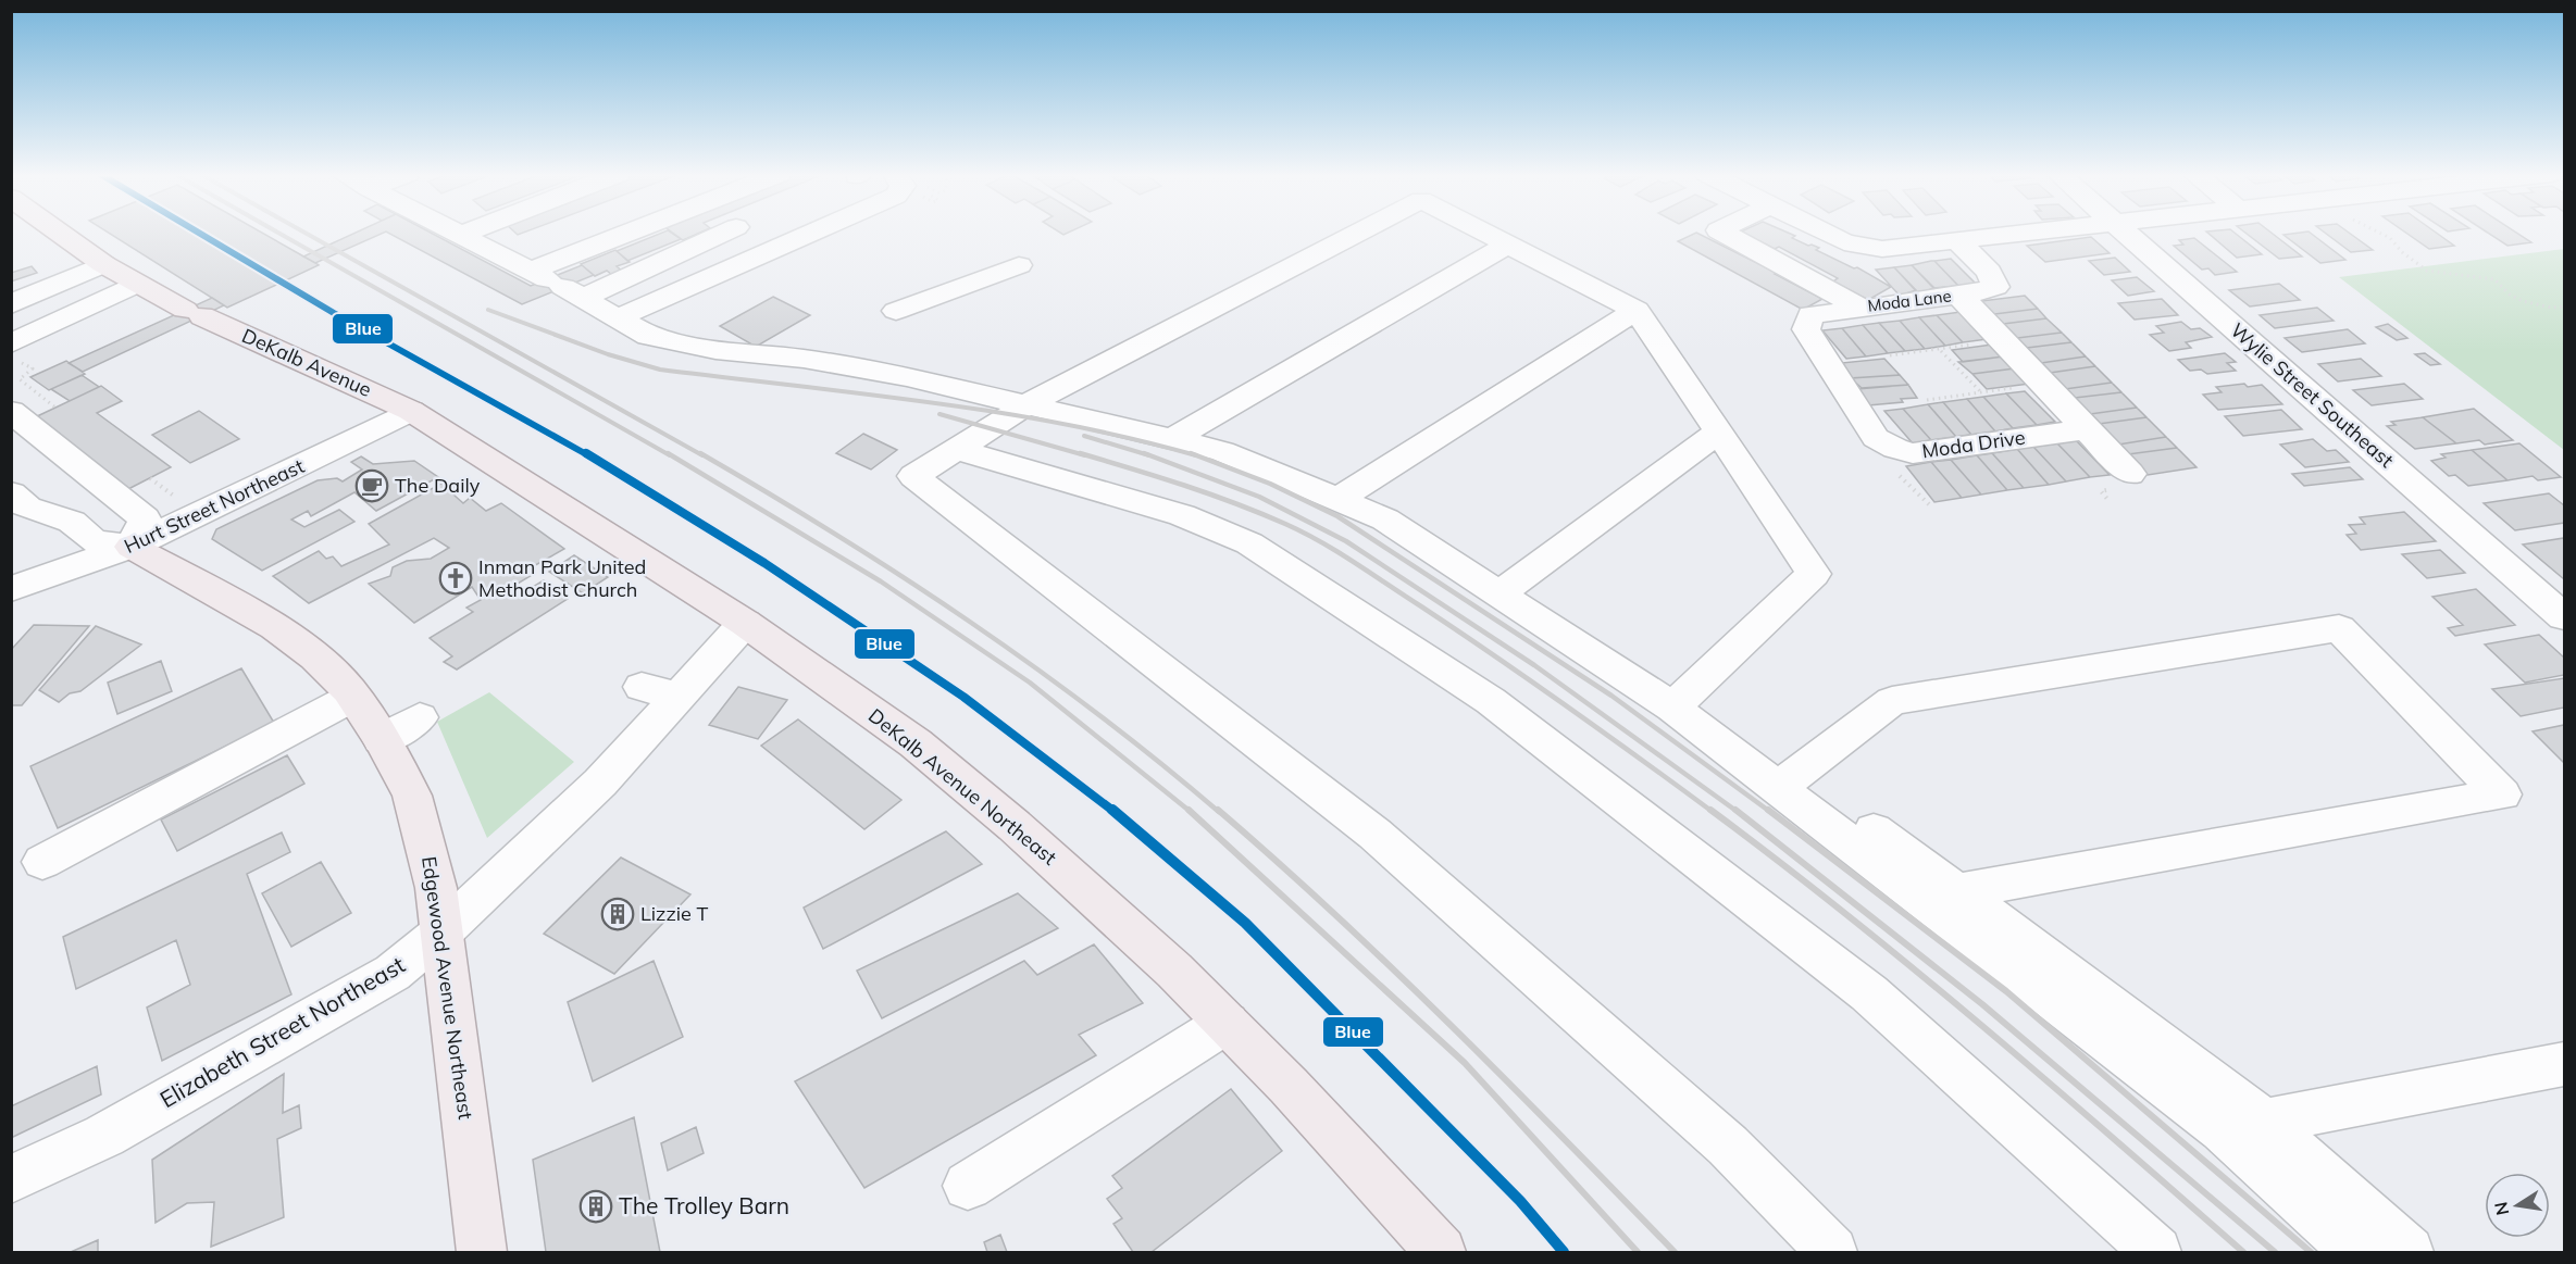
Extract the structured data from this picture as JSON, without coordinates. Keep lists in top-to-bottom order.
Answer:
{
  "streets": {
    "main road": ["DeKalb Avenue", "DeKalb Avenue Northeast", "Edgewood Avenue Northeast"],
    "street": [
      "Moda Lane",
      "Wylie Street Southeast",
      "Moda Drive",
      "Hurt Street Northeast",
      "Elizabeth Street Northeast"
    ]
  },
  "crossings": [
    ["Moda Lane", "Moda Drive"],
    ["DeKalb Avenue", "Hurt Street Northeast"],
    ["DeKalb Avenue", "DeKalb Avenue Northeast"],
    ["Hurt Street Northeast", "DeKalb Avenue Northeast"],
    ["Hurt Street Northeast", "Edgewood Avenue Northeast"],
    ["DeKalb Avenue Northeast", "Elizabeth Street Northeast"],
    ["Edgewood Avenue Northeast", "Elizabeth Street Northeast"]
  ],
  "places": {
    "cafe": ["The Daily"],
    "church": ["Inman Park United Methodist Church"],
    "building": ["Lizzie T", "The Trolley Barn"]
  },
  "lines": ["transit line Blue"],
  "north": "left"
}
